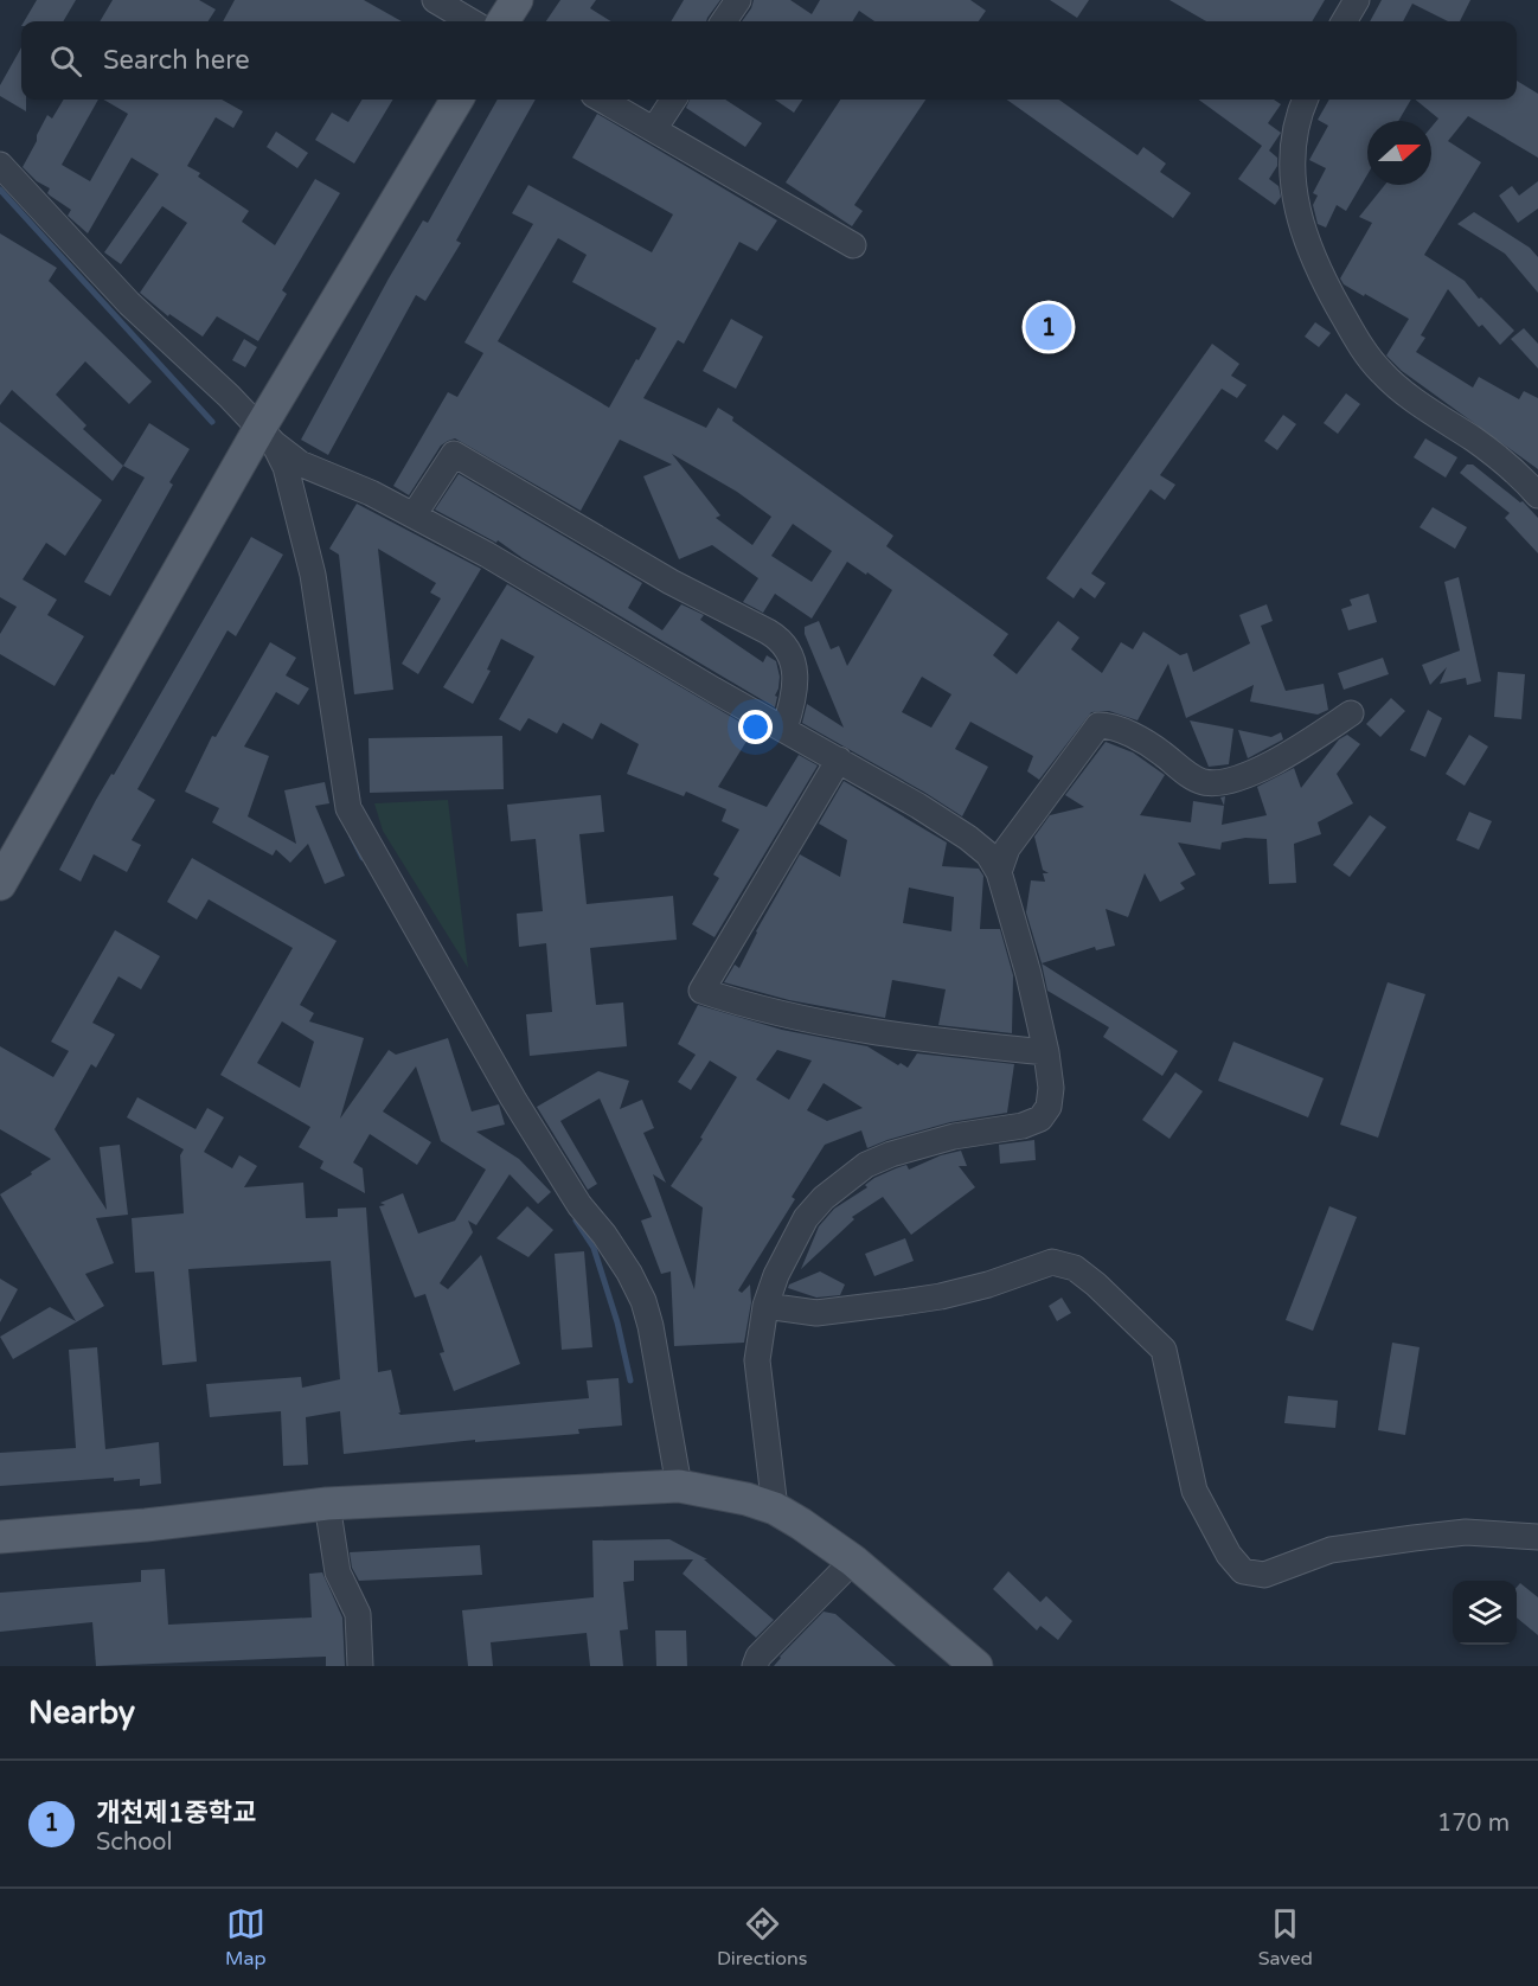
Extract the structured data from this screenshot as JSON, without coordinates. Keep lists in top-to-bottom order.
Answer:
{
  "north": "right",
  "page": {
    "search": "Search here",
    "pins": "1",
    "heading": "Nearby",
    "list": [
      {
        "mark": "1",
        "name": "개천제1중학교",
        "note": "School",
        "value": "170 m"
      }
    ],
    "nav": ["Map", "Directions", "Saved"]
  }
}
